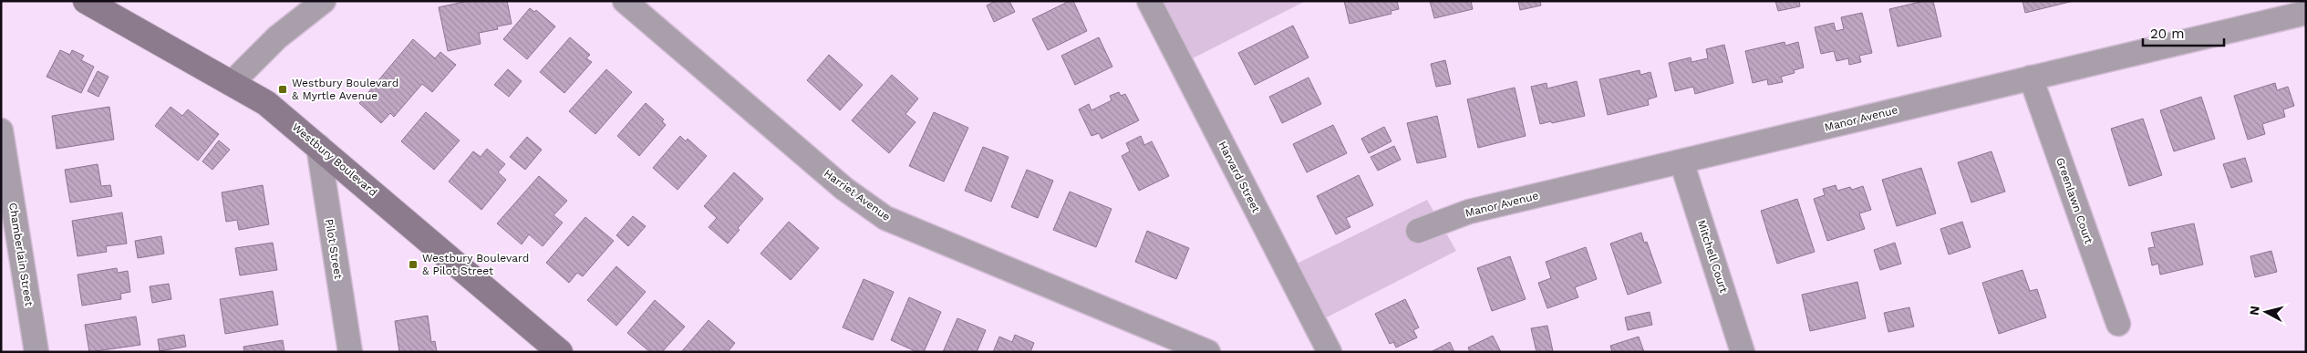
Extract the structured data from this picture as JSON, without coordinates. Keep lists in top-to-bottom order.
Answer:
{
  "streets": {
    "street": [
      "Manor Avenue",
      "Westbury Boulevard",
      "Harvard Street",
      "Harriet Avenue",
      "Greenlawn Court",
      "Pilot Street",
      "Chamberlain Street",
      "Mitchell Court"
    ]
  },
  "crossings": [
    ["Manor Avenue", "Greenlawn Court"],
    ["Manor Avenue", "Mitchell Court"],
    ["Westbury Boulevard", "Pilot Street"]
  ],
  "places": {
    "transit": ["Westbury Boulevard & Myrtle Avenue", "Westbury Boulevard & Pilot Street"]
  },
  "scale_bar": "20 m",
  "north": "left"
}
